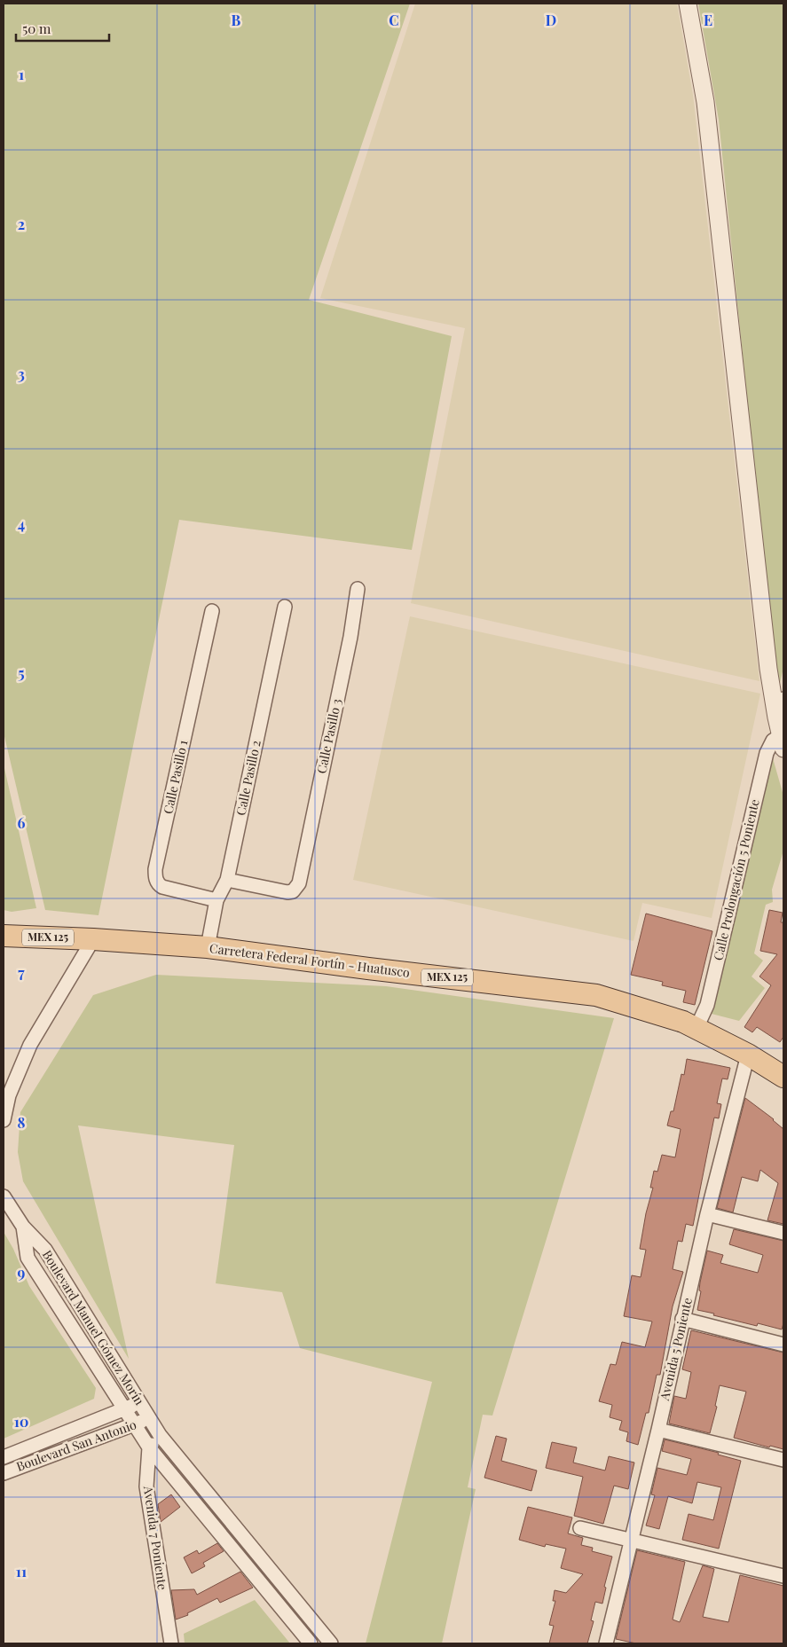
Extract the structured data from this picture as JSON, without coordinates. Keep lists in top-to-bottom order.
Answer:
{
  "streets": {
    "main road": ["MEX 125", "Carretera Federal Fortín - Huatusco"],
    "street": [
      "Calle Pasillo 3",
      "Calle Pasillo 1",
      "Calle Pasillo 2",
      "Calle Prolongación 5 Poniente",
      "Boulevard Manuel Gómez Morín",
      "Avenida 5 Poniente",
      "Boulevard San Antonio",
      "Avenida 7 Poniente"
    ]
  },
  "crossings": [
    ["Calle Pasillo 3", "Calle Pasillo 2"],
    ["Calle Pasillo 1", "Calle Pasillo 2"],
    ["Calle Pasillo 2", "Carretera Federal Fortín - Huatusco"],
    ["Calle Prolongación 5 Poniente", "Carretera Federal Fortín - Huatusco"],
    ["Carretera Federal Fortín - Huatusco", "Avenida 5 Poniente"],
    ["Boulevard Manuel Gómez Morín", "Boulevard San Antonio"],
    ["Boulevard Manuel Gómez Morín", "Avenida 7 Poniente"]
  ],
  "scale_bar": "50 m",
  "grid": {
    "columns": [
      "B",
      "C",
      "D",
      "E"
    ],
    "rows": [
      "1",
      "2",
      "3",
      "4",
      "5",
      "6",
      "7",
      "8",
      "9",
      "10",
      "11"
    ]
  }
}
